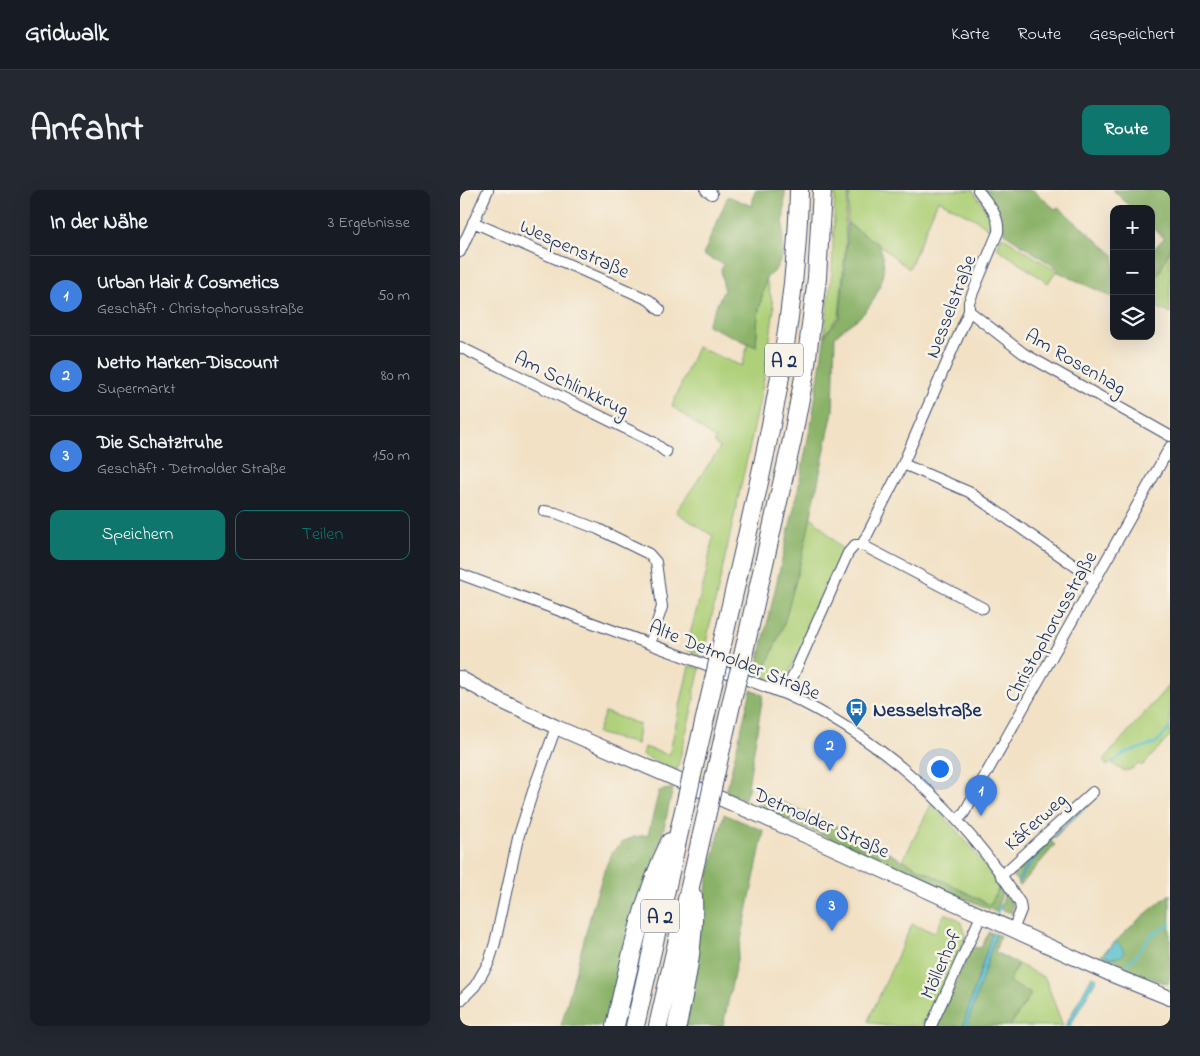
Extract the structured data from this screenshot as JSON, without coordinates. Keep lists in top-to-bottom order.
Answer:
{
  "streets": {
    "highway": ["A 2"],
    "street": [
      "Wespenstraße",
      "Nesselstraße",
      "Am Rosenhag",
      "Am Schlinkkrug",
      "Christophorusstraße",
      "Alte Detmolder Straße",
      "Käferweg",
      "Detmolder Straße",
      "Möllerhof"
    ]
  },
  "crossings": [
    ["Nesselstraße", "Am Rosenhag"],
    ["Nesselstraße", "Alte Detmolder Straße"],
    ["Christophorusstraße", "Alte Detmolder Straße"],
    ["Alte Detmolder Straße", "Käferweg"],
    ["Alte Detmolder Straße", "Detmolder Straße"],
    ["Detmolder Straße", "Möllerhof"]
  ],
  "places": {
    "bus stop": ["Nesselstraße"]
  },
  "page": {
    "header": "Gridwalk",
    "nav": ["Karte", "Route", "Gespeichert"],
    "title": "Anfahrt",
    "buttons": [
      "Route",
      ["Speichern", "Teilen"]
    ],
    "heading": ["In der Nähe", "3 Ergebnisse"],
    "map_buttons": ["+", "−"],
    "list": [
      {
        "mark": "1",
        "name": "Urban Hair & Cosmetics",
        "note": "Geschäft · Christophorusstraße",
        "value": "50 m"
      },
      {
        "mark": "2",
        "name": "Netto Marken-Discount",
        "note": "Supermarkt",
        "value": "80 m"
      },
      {
        "mark": "3",
        "name": "Die Schatztruhe",
        "note": "Geschäft · Detmolder Straße",
        "value": "150 m"
      }
    ],
    "pins": ["2", "1", "3"]
  }
}
